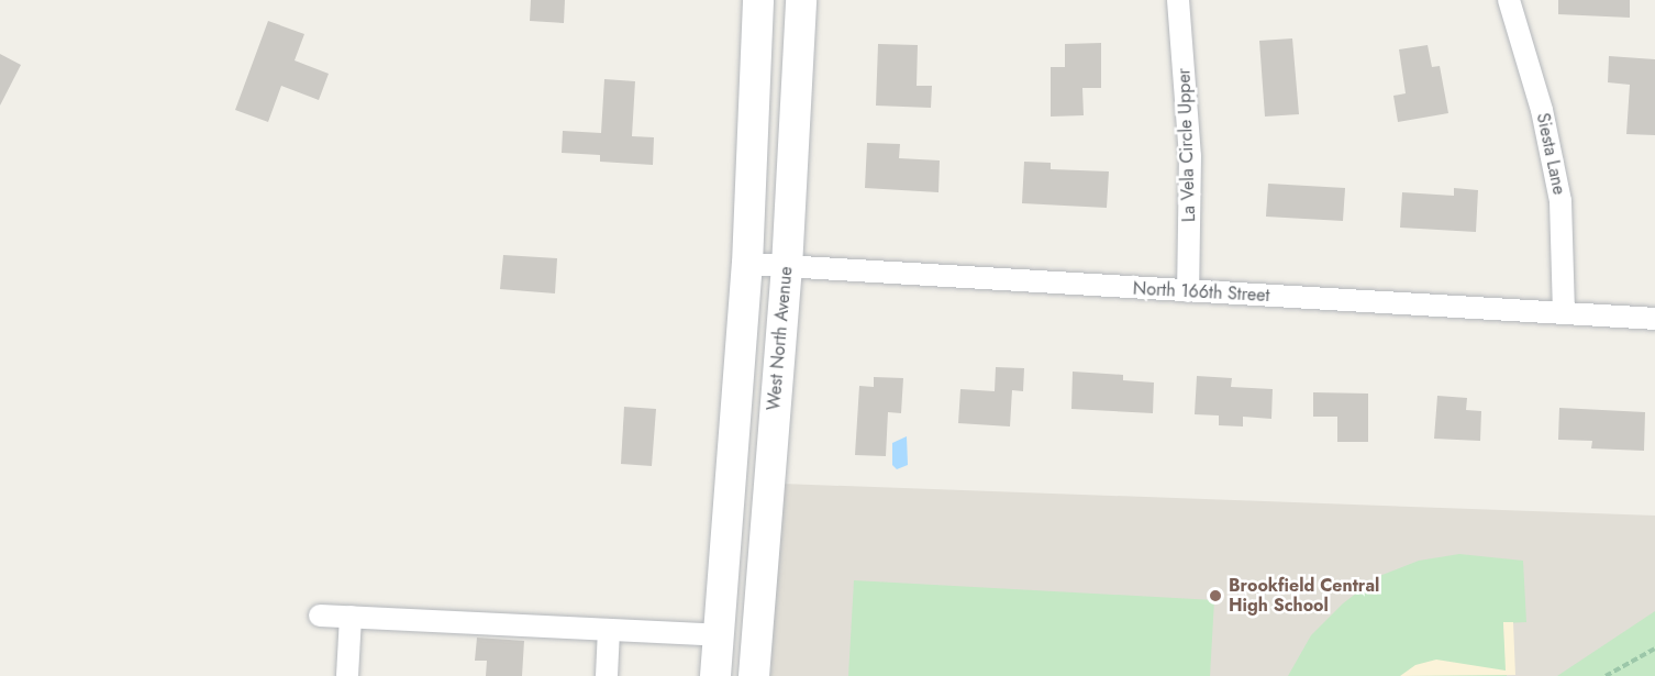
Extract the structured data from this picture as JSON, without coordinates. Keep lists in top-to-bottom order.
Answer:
{
  "streets": {
    "main road": ["West North Avenue"],
    "street": ["La Vela Circle Upper", "Siesta Lane", "North 166th Street"]
  },
  "crossings": [
    ["La Vela Circle Upper", "North 166th Street"],
    ["Siesta Lane", "North 166th Street"],
    ["North 166th Street", "West North Avenue"]
  ],
  "places": ["Brookfield Central High School"]
}
